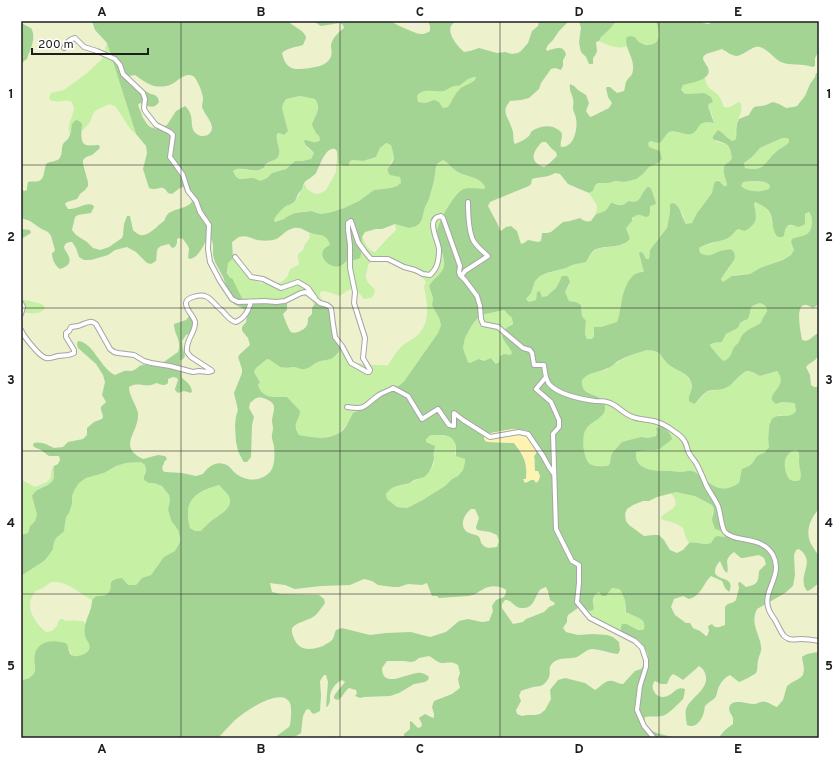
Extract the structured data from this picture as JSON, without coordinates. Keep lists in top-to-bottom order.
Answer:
{
  "scale_bar": "200 m",
  "grid": {
    "columns": [
      "A",
      "B",
      "C",
      "D",
      "E"
    ],
    "rows": [
      "1",
      "2",
      "3",
      "4",
      "5"
    ]
  }
}
